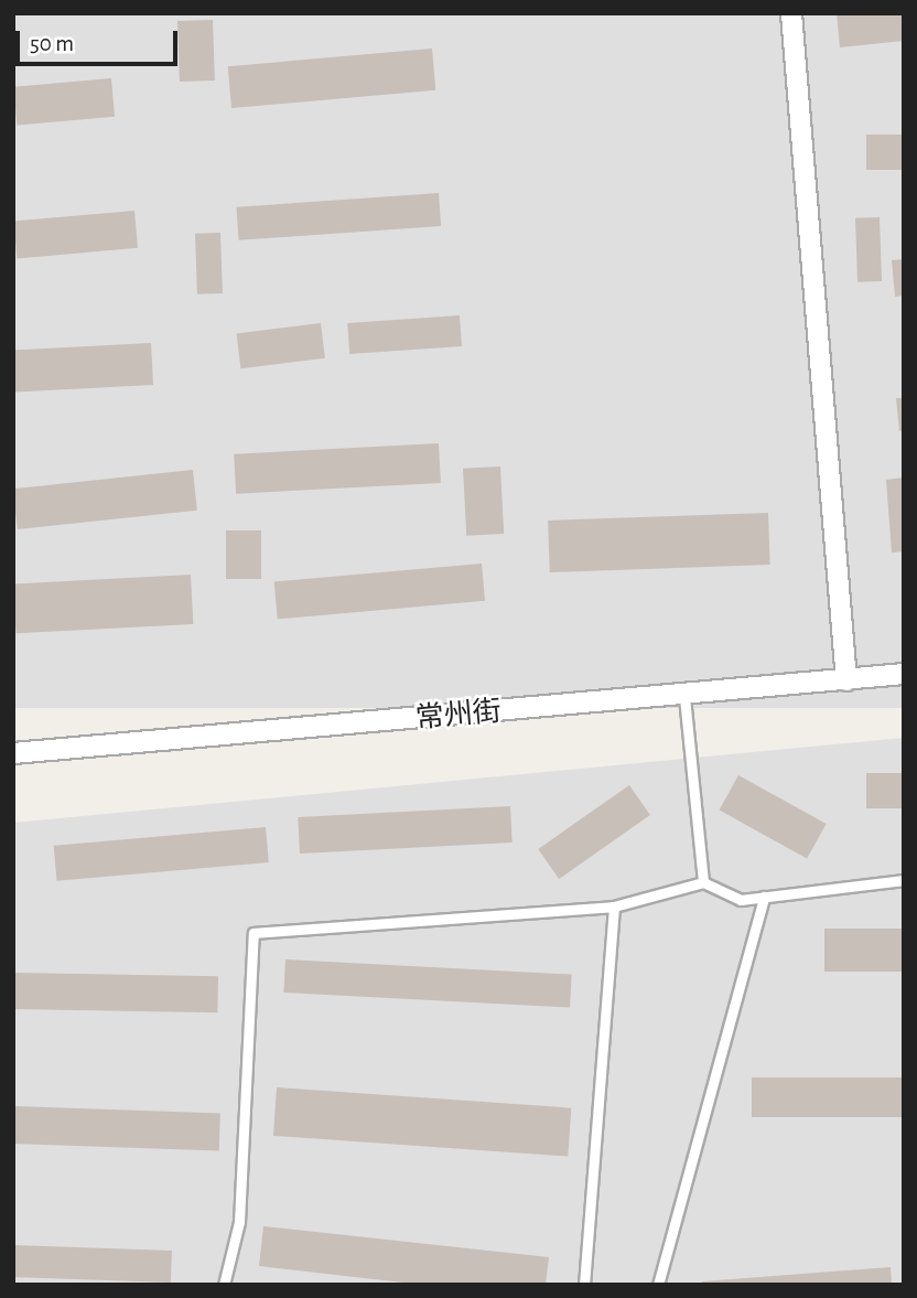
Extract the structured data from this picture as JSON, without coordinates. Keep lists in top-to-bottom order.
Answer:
{
  "streets": {
    "street": ["常州街"]
  },
  "scale_bar": "50 m"
}
